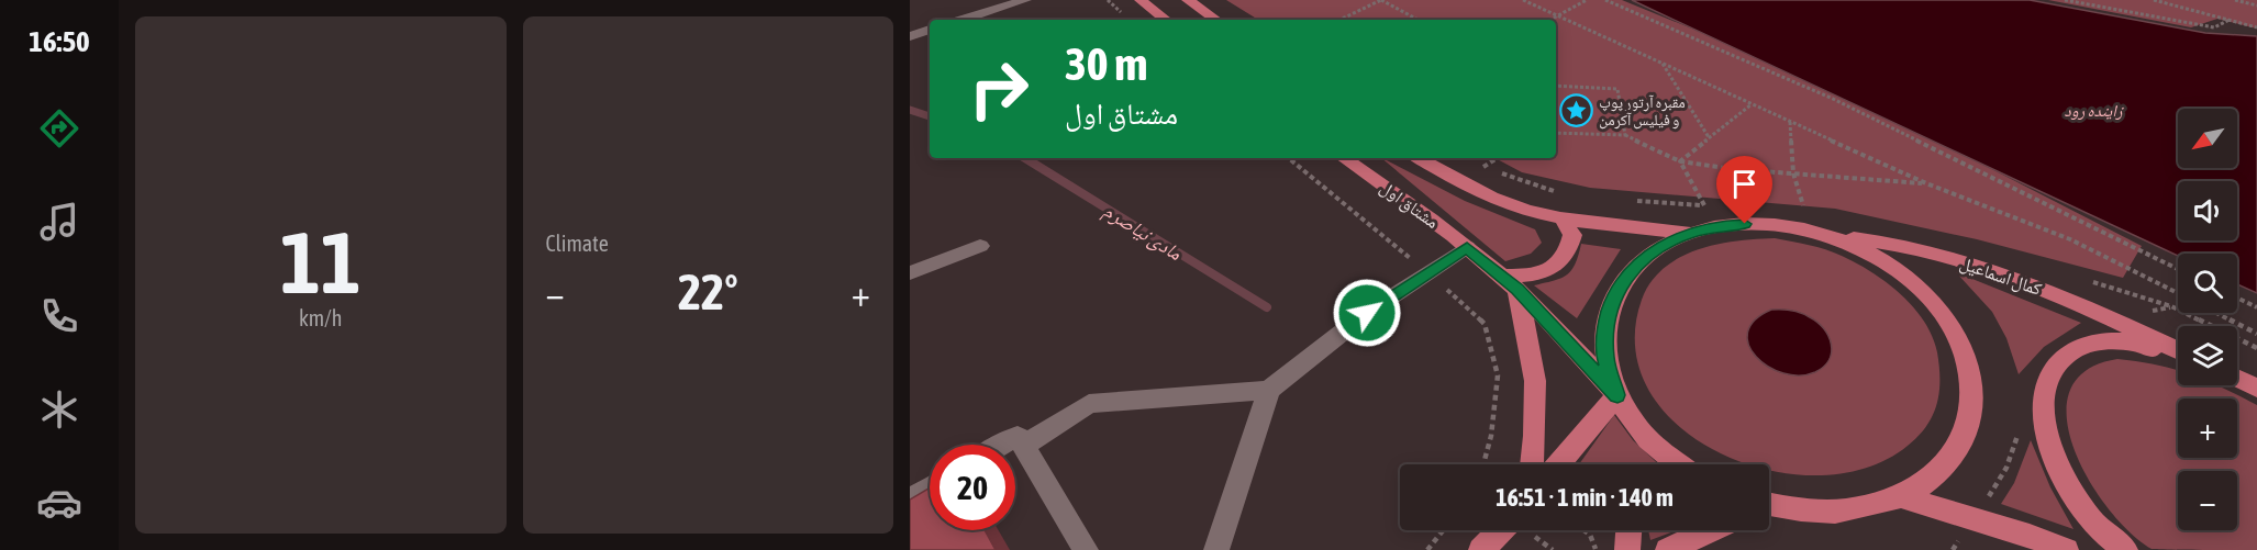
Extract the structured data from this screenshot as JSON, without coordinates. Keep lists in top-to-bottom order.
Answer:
{
  "streets": {
    "main road": ["مشتاق اول", "کمال اسماعیل"]
  },
  "water": ["زاینده رود", "مادی نیاصرم"],
  "places": {
    "place": ["مقبره آرتور پوپ و فیلیس آکرمن"]
  },
  "north": "bottom left",
  "page": {
    "tabs": "16:50",
    "tile": [
      ["11", "km/h"],
      "Climate"
    ],
    "turn": ["30 m", "مشتاق اول"],
    "map_buttons": ["+", "−"],
    "heat": ["−", "22°", "+"],
    "limit": "20",
    "trip": "16:51 · 1 min · 140 m"
  }
}
